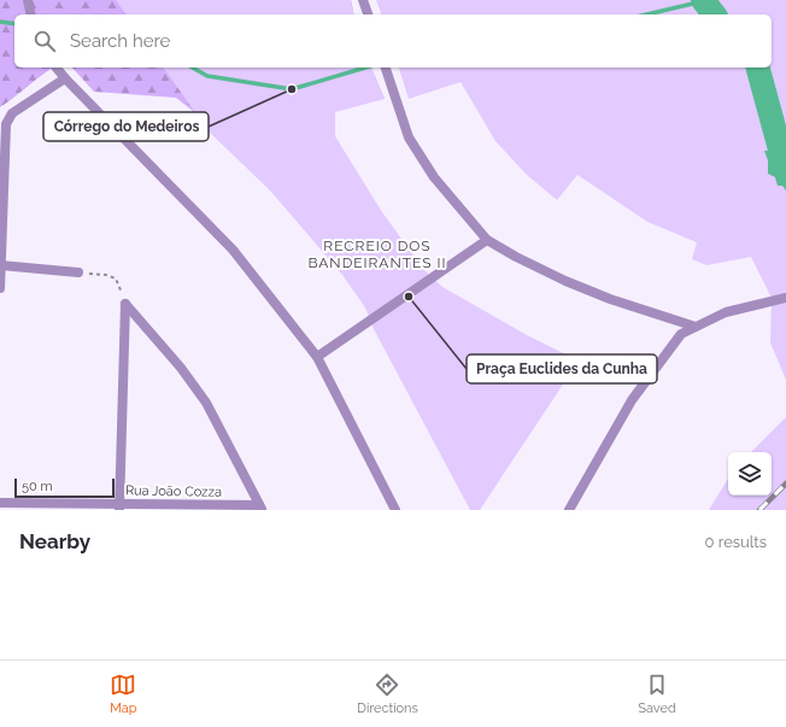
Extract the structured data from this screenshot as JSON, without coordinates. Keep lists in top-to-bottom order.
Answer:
{
  "streets": {
    "street": ["Rua João Cozza"]
  },
  "districts": ["RECREIO DOS BANDEIRANTES II"],
  "places": ["Córrego do Medeiros", "Praça Euclides da Cunha"],
  "scale_bar": "50 m",
  "page": {
    "search": "Search here",
    "scale": "50 m",
    "heading": ["Nearby", "0 results"],
    "nav": ["Map", "Directions", "Saved"]
  }
}
